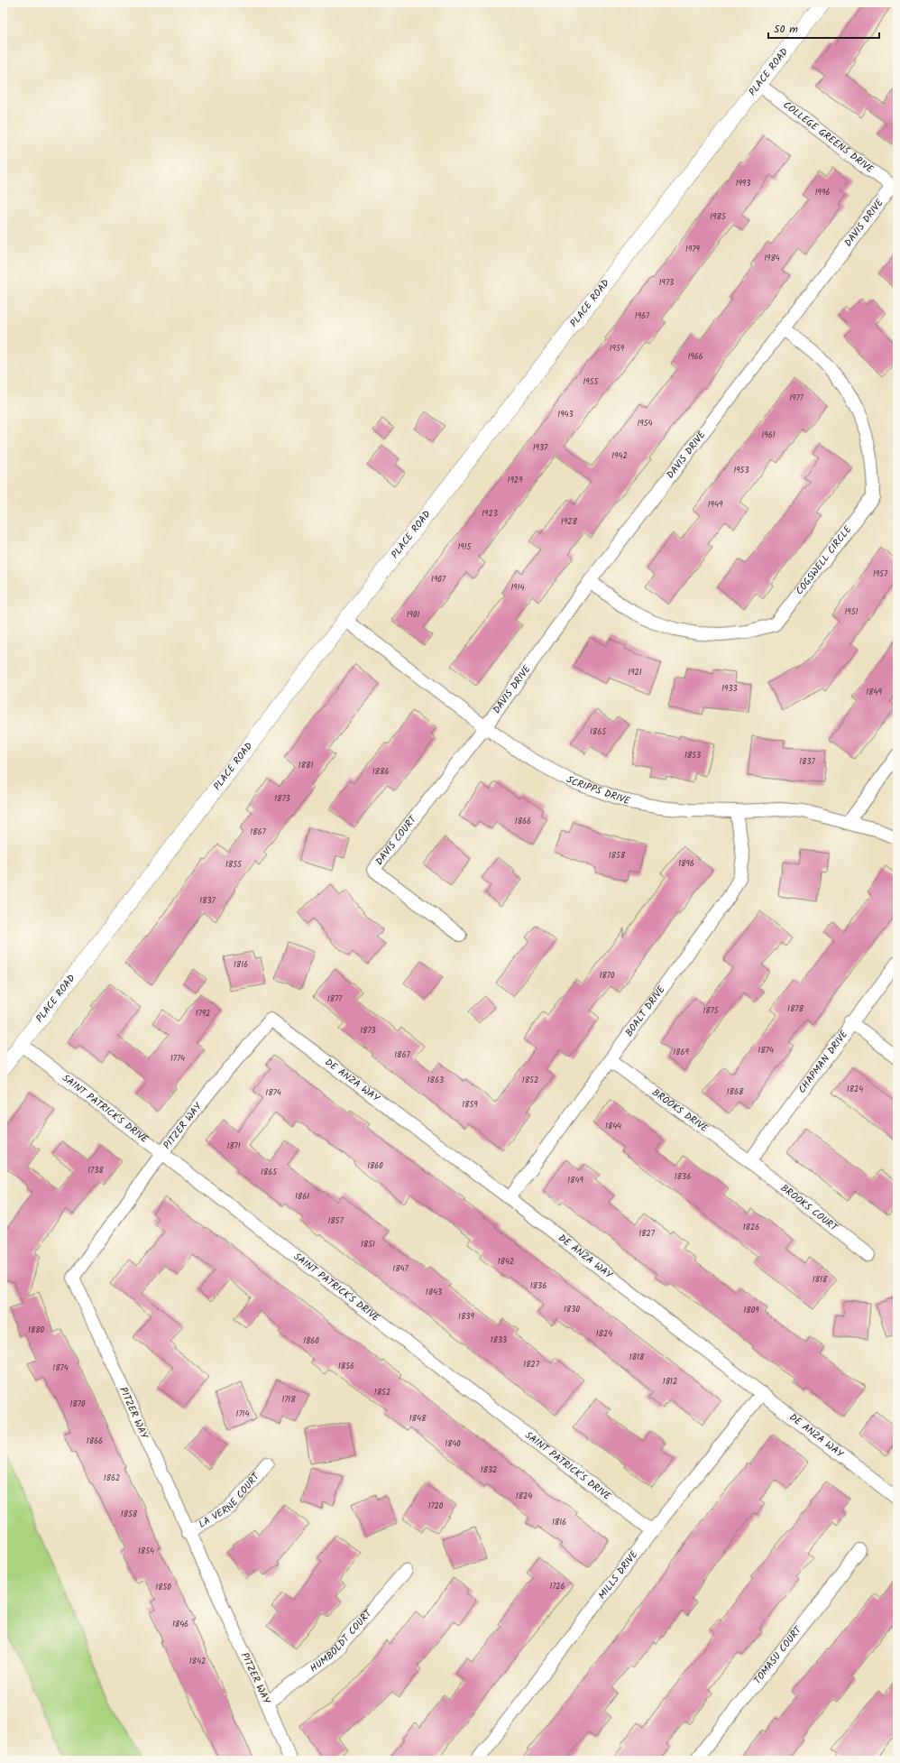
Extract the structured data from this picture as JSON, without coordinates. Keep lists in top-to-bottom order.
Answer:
{
  "streets": {
    "street": [
      "PLACE ROAD",
      "COLLEGE GREENS DRIVE",
      "DAVIS DRIVE",
      "COGSWELL CIRCLE",
      "SCRIPPS DRIVE",
      "DAVIS COURT",
      "BOALT DRIVE",
      "CHAPMAN DRIVE",
      "DE ANZA WAY",
      "SAINT PATRICK'S DRIVE",
      "BROOKS DRIVE",
      "PITZER WAY",
      "BROOKS COURT",
      "LA VERNE COURT",
      "MILLS DRIVE",
      "HUMBOLDT COURT",
      "TOMASU COURT"
    ]
  },
  "crossings": [
    ["PLACE ROAD", "COLLEGE GREENS DRIVE"],
    ["PLACE ROAD", "SCRIPPS DRIVE"],
    ["PLACE ROAD", "SAINT PATRICK'S DRIVE"],
    ["COLLEGE GREENS DRIVE", "DAVIS DRIVE"],
    ["DAVIS DRIVE", "COGSWELL CIRCLE"],
    ["DAVIS DRIVE", "SCRIPPS DRIVE"],
    ["DAVIS DRIVE", "DAVIS COURT"],
    ["SCRIPPS DRIVE", "DAVIS COURT"],
    ["SCRIPPS DRIVE", "BOALT DRIVE"],
    ["BOALT DRIVE", "DE ANZA WAY"],
    ["BOALT DRIVE", "BROOKS DRIVE"],
    ["CHAPMAN DRIVE", "BROOKS DRIVE"],
    ["CHAPMAN DRIVE", "BROOKS COURT"],
    ["DE ANZA WAY", "PITZER WAY"],
    ["DE ANZA WAY", "MILLS DRIVE"],
    ["SAINT PATRICK'S DRIVE", "PITZER WAY"],
    ["SAINT PATRICK'S DRIVE", "MILLS DRIVE"],
    ["BROOKS DRIVE", "BROOKS COURT"],
    ["PITZER WAY", "LA VERNE COURT"],
    ["PITZER WAY", "HUMBOLDT COURT"]
  ],
  "house_numbers": [
    "1993",
    "1996",
    "1985",
    "1979",
    "1984",
    "1973",
    "1967",
    "1959",
    "1966",
    "1955",
    "1977",
    "1943",
    "1954",
    "1961",
    "1937",
    "1942",
    "1953",
    "1929",
    "1949",
    "1923",
    "1928",
    "1915",
    "1957",
    "1907",
    "1914",
    "1951",
    "1901",
    "1921",
    "1933",
    "1849",
    "1865",
    "1853",
    "1837",
    "1881",
    "1886",
    "1873",
    "1866",
    "1867",
    "1858",
    "1896",
    "1855",
    "1837",
    "1816",
    "1870",
    "1877",
    "1878",
    "1875",
    "1792",
    "1873",
    "1874",
    "1869",
    "1867",
    "1774",
    "1863",
    "1852",
    "1824",
    "1868",
    "1874",
    "1859",
    "1844",
    "1871",
    "1860",
    "1738",
    "1865",
    "1836",
    "1849",
    "1861",
    "1857",
    "1826",
    "1827",
    "1851",
    "1842",
    "1847",
    "1818",
    "1836",
    "1843",
    "1830",
    "1809",
    "1839",
    "1880",
    "1824",
    "1833",
    "1860",
    "1818",
    "1827",
    "1856",
    "1874",
    "1812",
    "1852",
    "1718",
    "1870",
    "1714",
    "1848",
    "1866",
    "1840",
    "1832",
    "1862",
    "1824",
    "1720",
    "1858",
    "1816",
    "1854",
    "1726",
    "1850",
    "1846",
    "1842"
  ],
  "scale_bar": "50 m"
}
